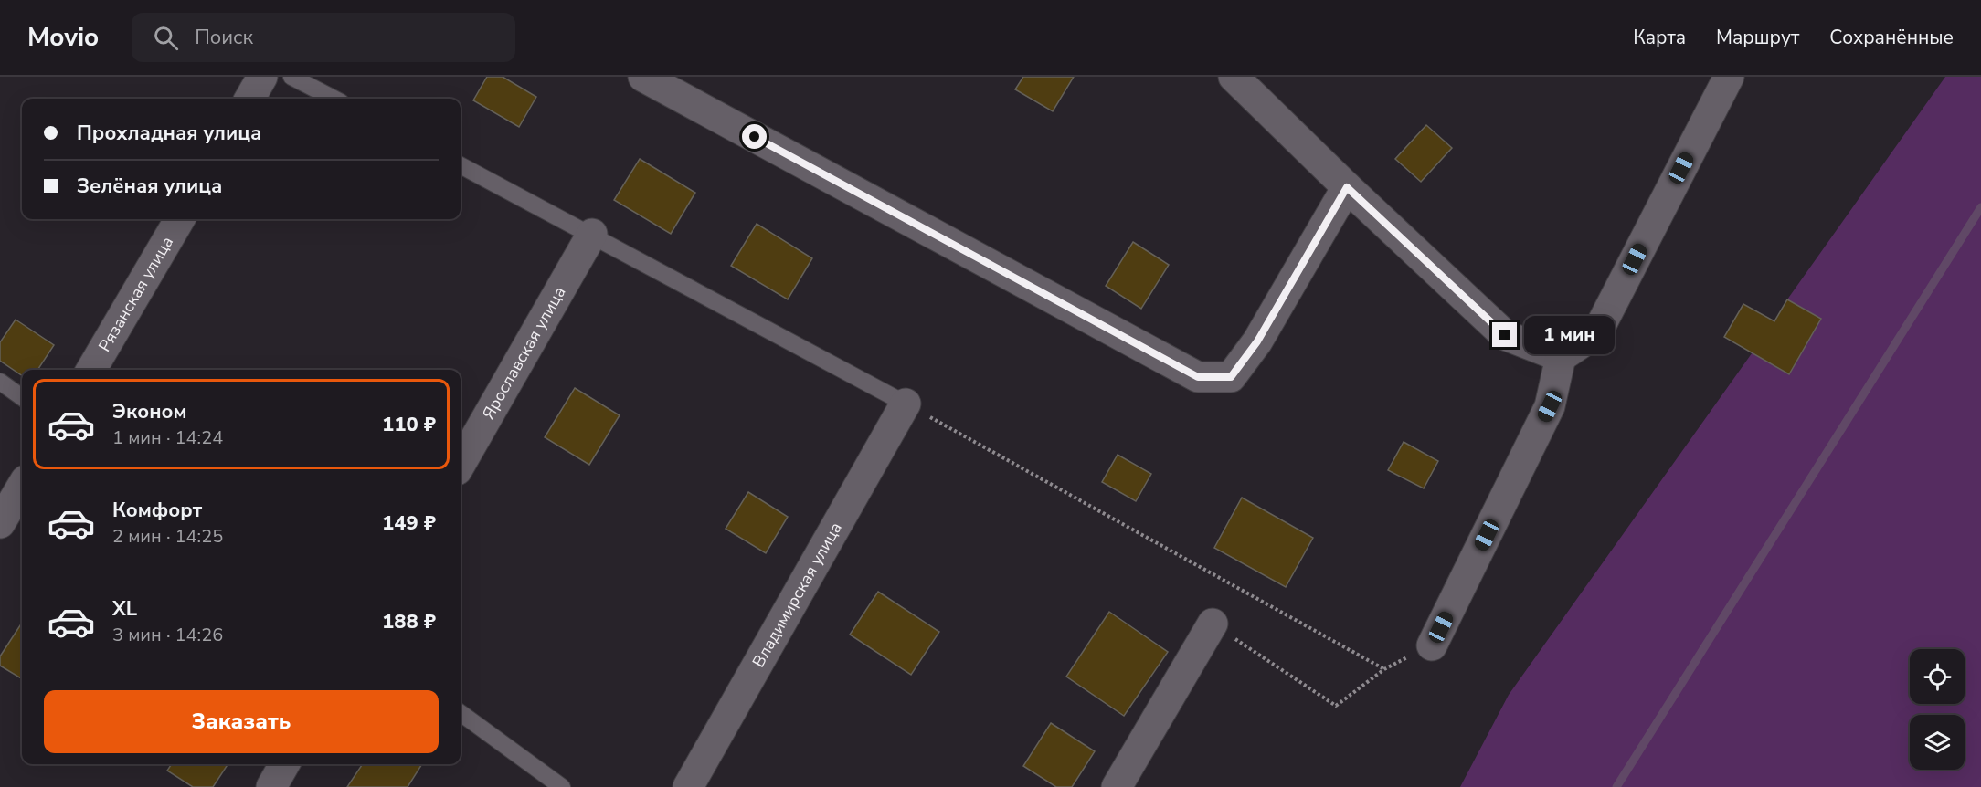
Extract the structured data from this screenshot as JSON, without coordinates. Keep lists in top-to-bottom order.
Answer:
{
  "streets": {
    "street": ["Рязанская улица", "Ярославская улица", "Владимирская улица"]
  },
  "page": {
    "header": "Movio",
    "search": "Поиск",
    "nav": ["Карта", "Маршрут", "Сохранённые"],
    "banner": ["Прохладная улица", "Зелёная улица"],
    "bubble": "1 мин",
    "list": [
      {
        "name": "Эконом",
        "note": "1 мин · 14:24",
        "value": "110 ₽"
      },
      {
        "name": "Комфорт",
        "note": "2 мин · 14:25",
        "value": "149 ₽"
      },
      {
        "name": "XL",
        "note": "3 мин · 14:26",
        "value": "188 ₽"
      }
    ],
    "buttons": "Заказать"
  }
}
